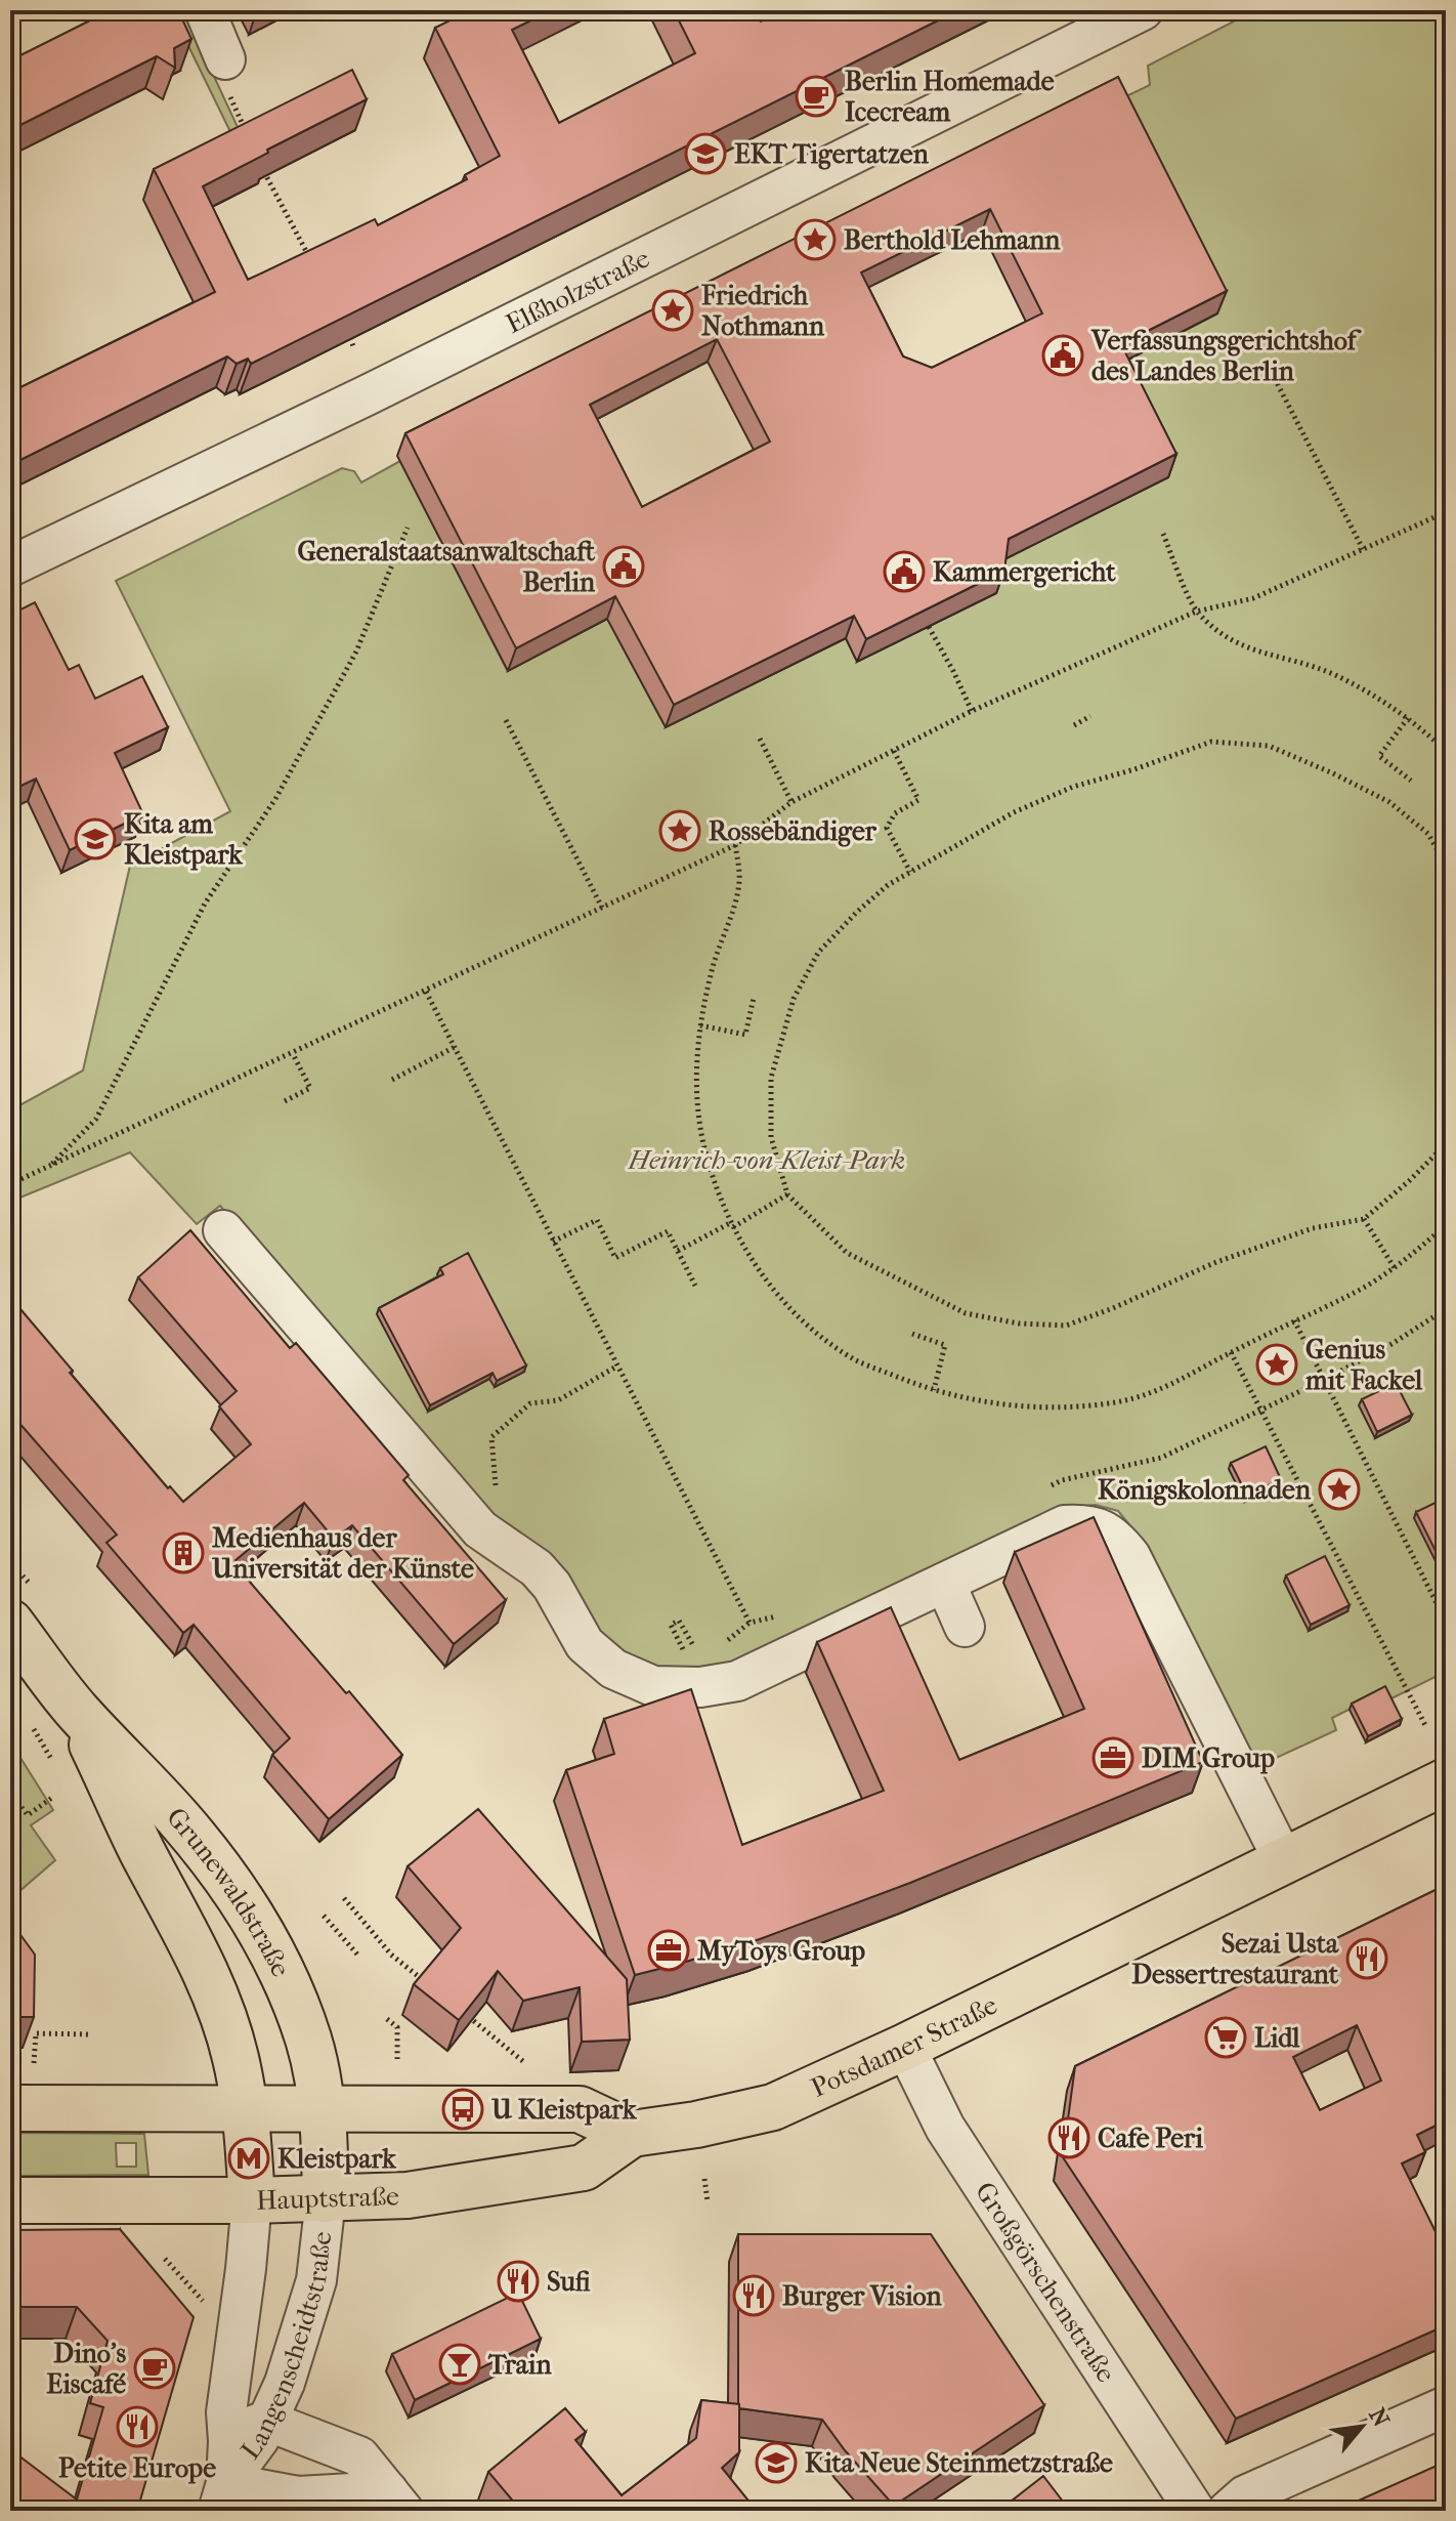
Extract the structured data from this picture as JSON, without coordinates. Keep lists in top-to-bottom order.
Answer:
{
  "streets": {
    "main road": ["Grunewaldstraße", "Potsdamer Straße", "Hauptstraße"],
    "street": ["Elßholzstraße", "Großgörschenstraße", "Langenscheidtstraße"]
  },
  "crossings": [
    ["Grunewaldstraße", "Hauptstraße"],
    ["Grunewaldstraße", "Langenscheidtstraße"],
    ["Potsdamer Straße", "Hauptstraße"],
    ["Potsdamer Straße", "Großgörschenstraße"],
    ["Hauptstraße", "Langenscheidtstraße"]
  ],
  "parks": ["Heinrich-von-Kleist-Park"],
  "places": {
    "cafe": ["Berlin Homemade Icecream", "Dino's Eiscafé"],
    "school or university": ["EKT Tigertatzen", "Kita am Kleistpark", "Kita Neue Steinmetzstraße"],
    "place": [
      "Berthold Lehmann",
      "Friedrich Nothmann",
      "Rossebändiger",
      "Genius mit Fackel",
      "Königskolonnaden"
    ],
    "public building": ["Verfassungsgerichtshof des Landes Berlin", "Generalstaatsanwaltschaft Berlin", "Kammergericht"],
    "building": ["Medienhaus der Universität der Künste"],
    "office": ["DIM Group", "MyToys Group"],
    "restaurant": [
      "Sezai Usta Dessertrestaurant",
      "Cafe Peri",
      "Sufi",
      "Burger Vision",
      "Petite Europe"
    ],
    "supermarket": ["Lidl"],
    "bus stop": ["U Kleistpark"],
    "metro station": ["Kleistpark"],
    "bar": ["Train"]
  },
  "north": "top right"
}
